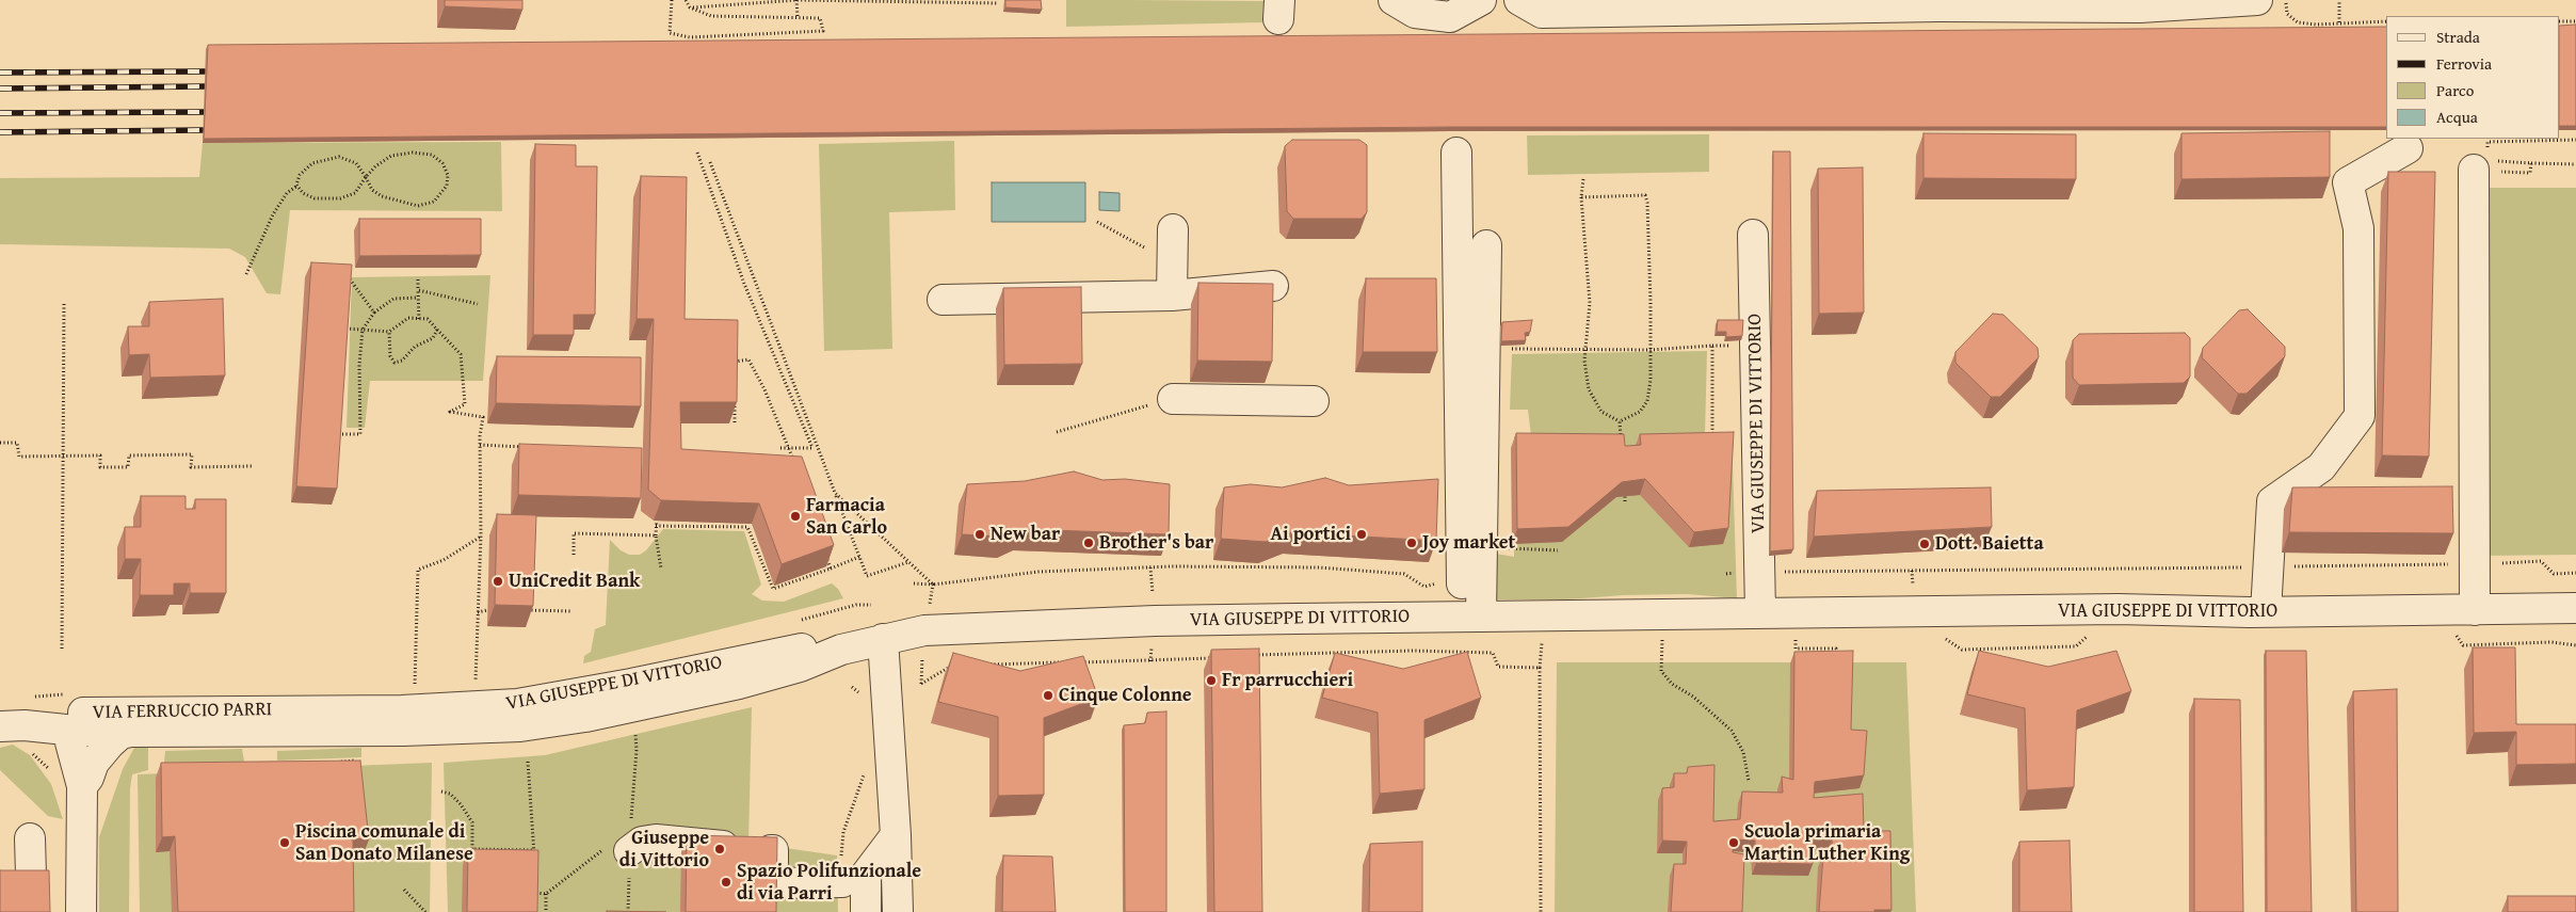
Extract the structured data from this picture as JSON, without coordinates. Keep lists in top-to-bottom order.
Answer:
{
  "streets": {
    "street": ["VIA GIUSEPPE DI VITTORIO", "VIA FERRUCCIO PARRI"]
  },
  "crossings": [
    ["VIA GIUSEPPE DI VITTORIO", "VIA FERRUCCIO PARRI"]
  ],
  "places": [
    "Farmacia San Carlo",
    "New bar",
    "Ai portici",
    "Brother's bar",
    "Joy market",
    "Dott. Baietta",
    "UniCredit Bank",
    "Fr parrucchieri",
    "Cinque Colonne",
    "Piscina comunale di San Donato Milanese",
    "Scuola primaria Martin Luther King",
    "Giuseppe di Vittorio",
    "Spazio Polifunzionale di via Parri"
  ],
  "legend": [
    "Strada",
    "Ferrovia",
    "Parco",
    "Acqua"
  ]
}
